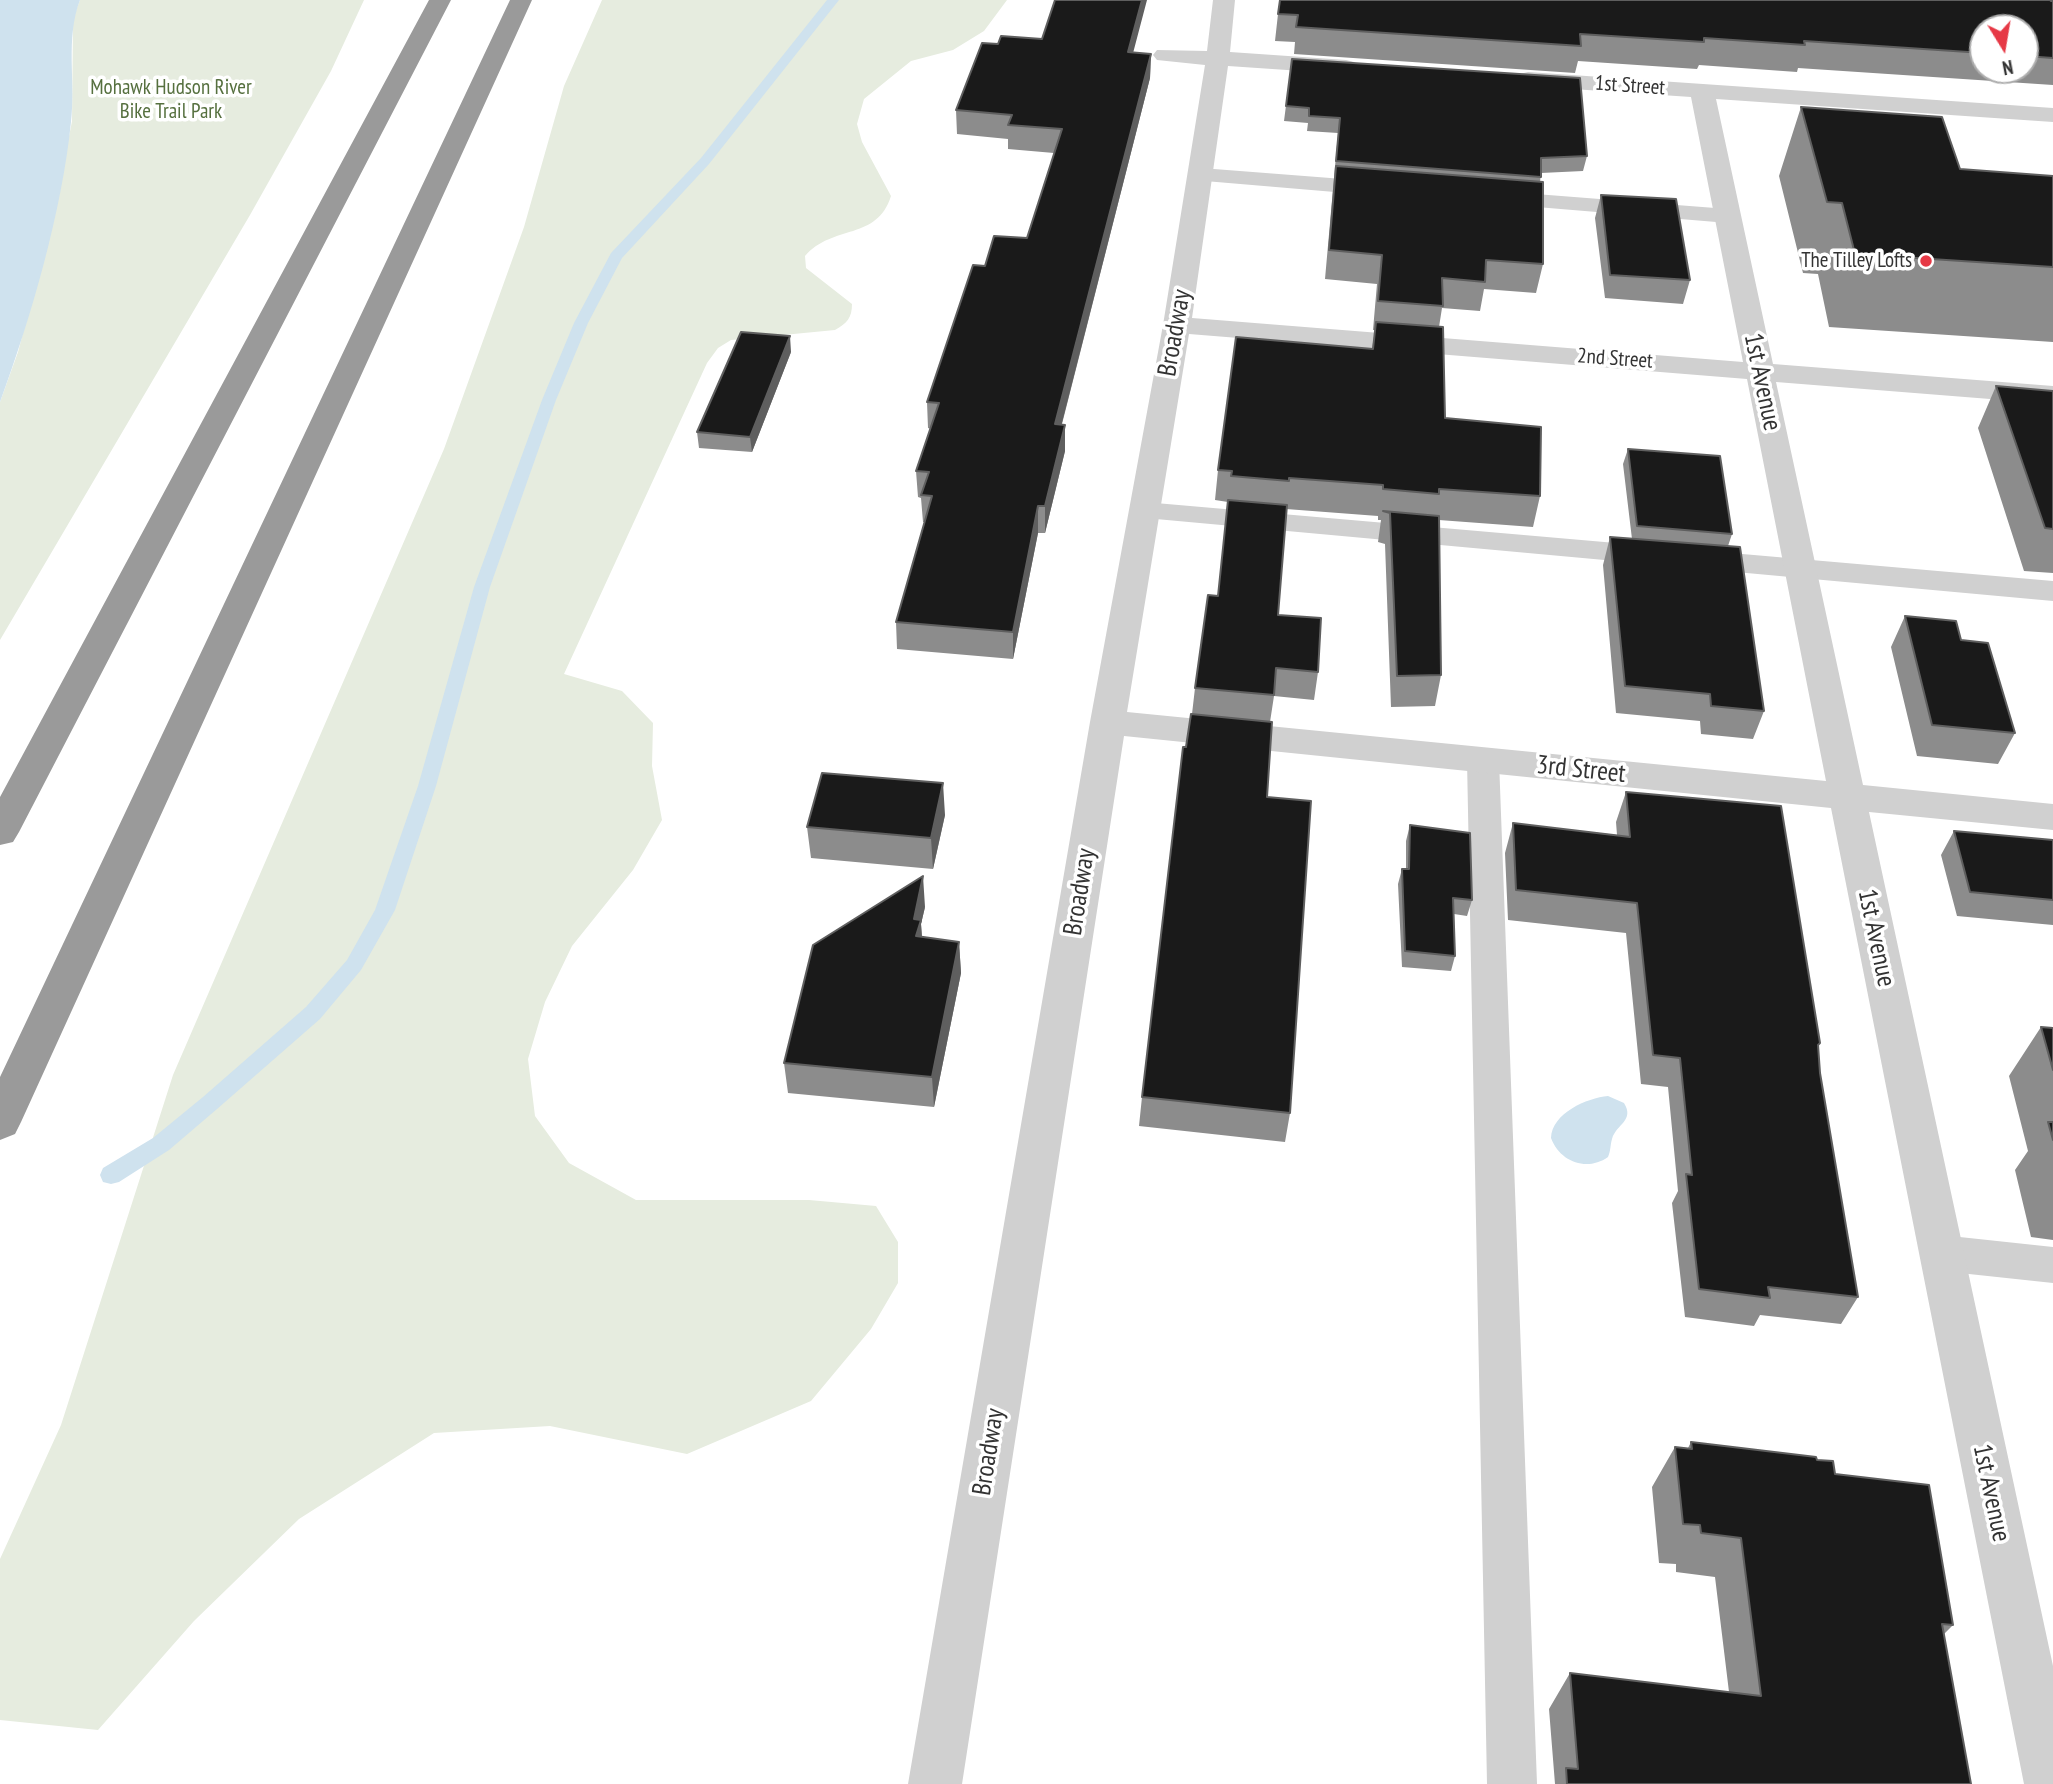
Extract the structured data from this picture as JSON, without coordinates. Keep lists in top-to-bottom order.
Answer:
{
  "streets": {
    "street": [
      "1st Street",
      "Broadway",
      "2nd Street",
      "1st Avenue",
      "3rd Street"
    ]
  },
  "crossings": [
    ["1st Street", "1st Avenue"],
    ["Broadway", "2nd Street"],
    ["Broadway", "3rd Street"],
    ["2nd Street", "1st Avenue"],
    ["1st Avenue", "3rd Street"]
  ],
  "parks": ["Mohawk Hudson River Bike Trail Park"],
  "places": ["The Tilley Lofts"],
  "north": "bottom"
}
